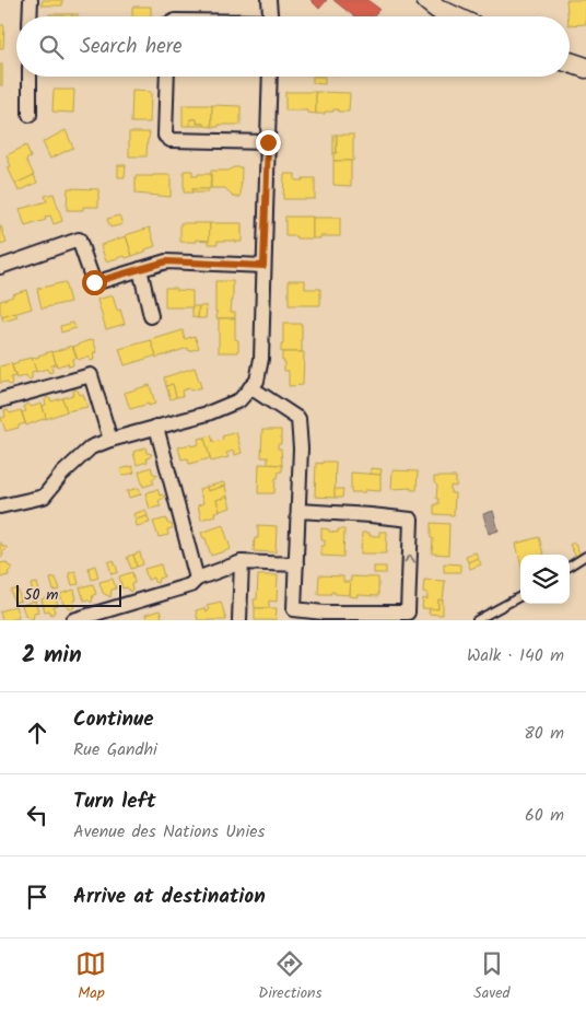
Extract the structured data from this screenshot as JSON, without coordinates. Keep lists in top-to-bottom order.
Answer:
{
  "scale_bar": "50 m",
  "page": {
    "search": "Search here",
    "scale": "50 m",
    "heading": ["2 min", "Walk · 140 m"],
    "list": [
      ["Continue", "Rue Gandhi", "80 m"],
      ["Turn left", "Avenue des Nations Unies", "60 m"],
      "Arrive at destination"
    ],
    "nav": ["Map", "Directions", "Saved"]
  }
}
